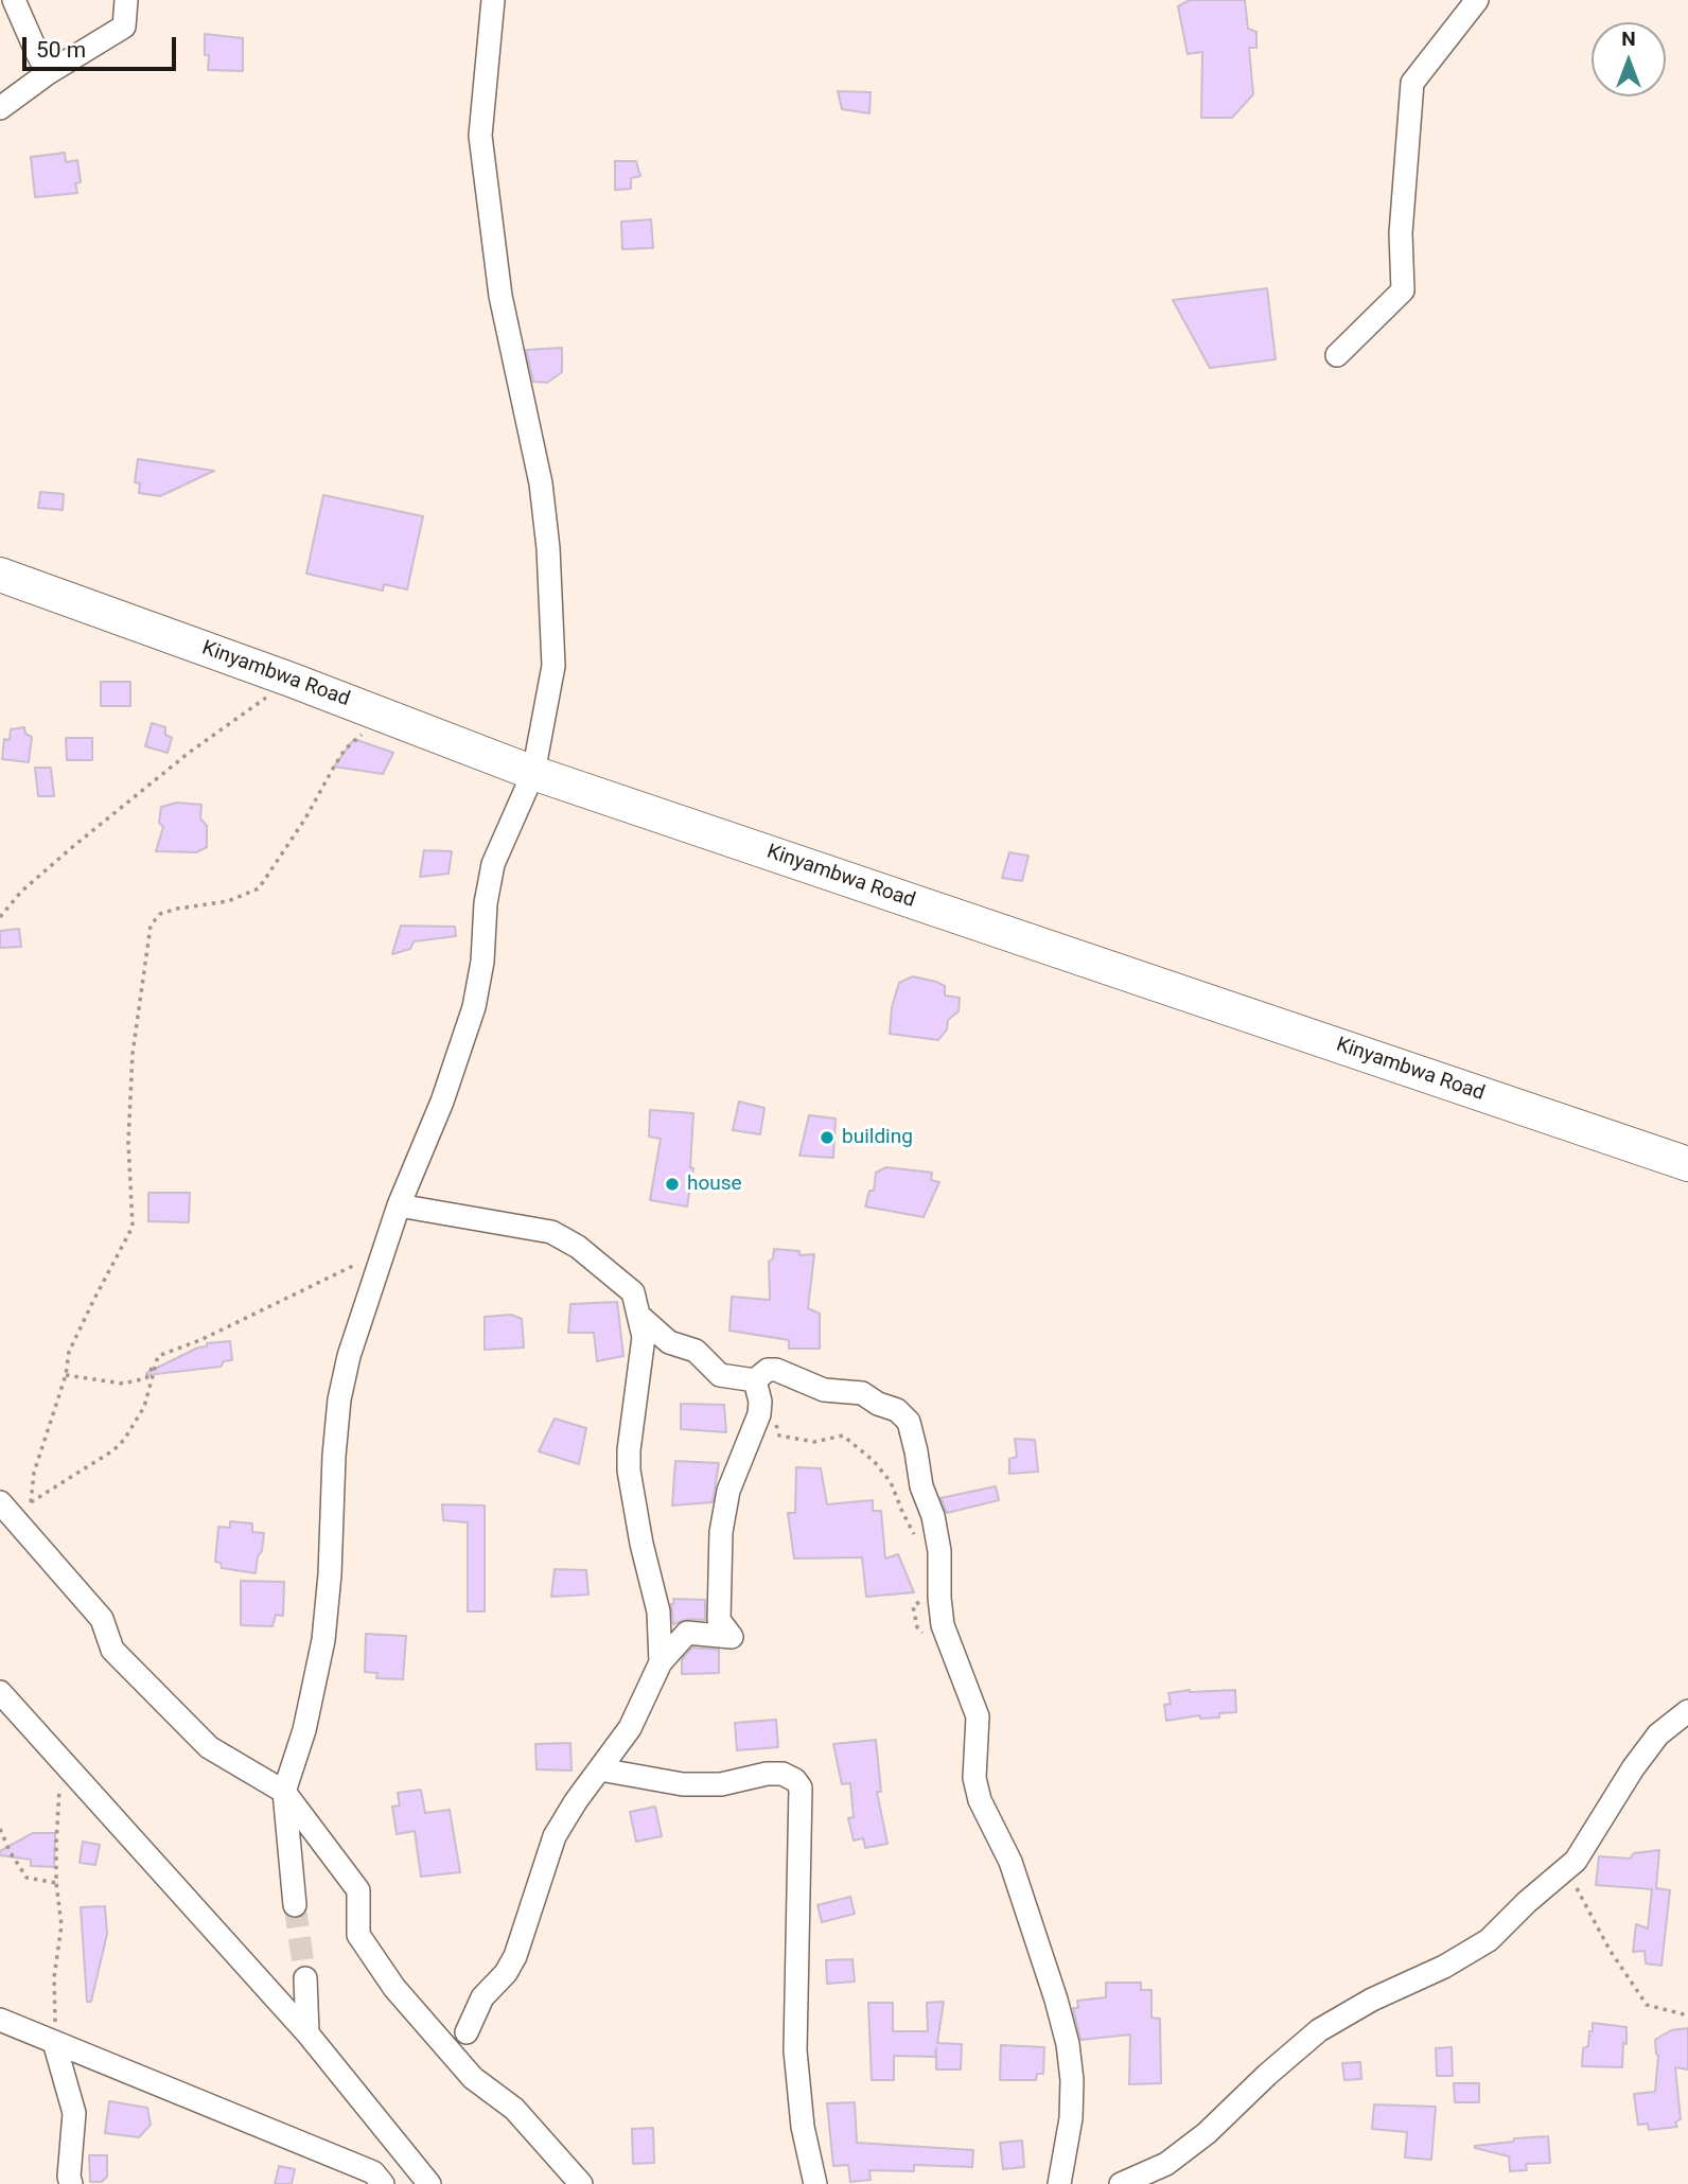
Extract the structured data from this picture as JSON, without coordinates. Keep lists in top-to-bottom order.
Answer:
{
  "streets": {
    "street": ["Kinyambwa Road"]
  },
  "places": ["building", "house"],
  "scale_bar": "50 m",
  "north": "top"
}
